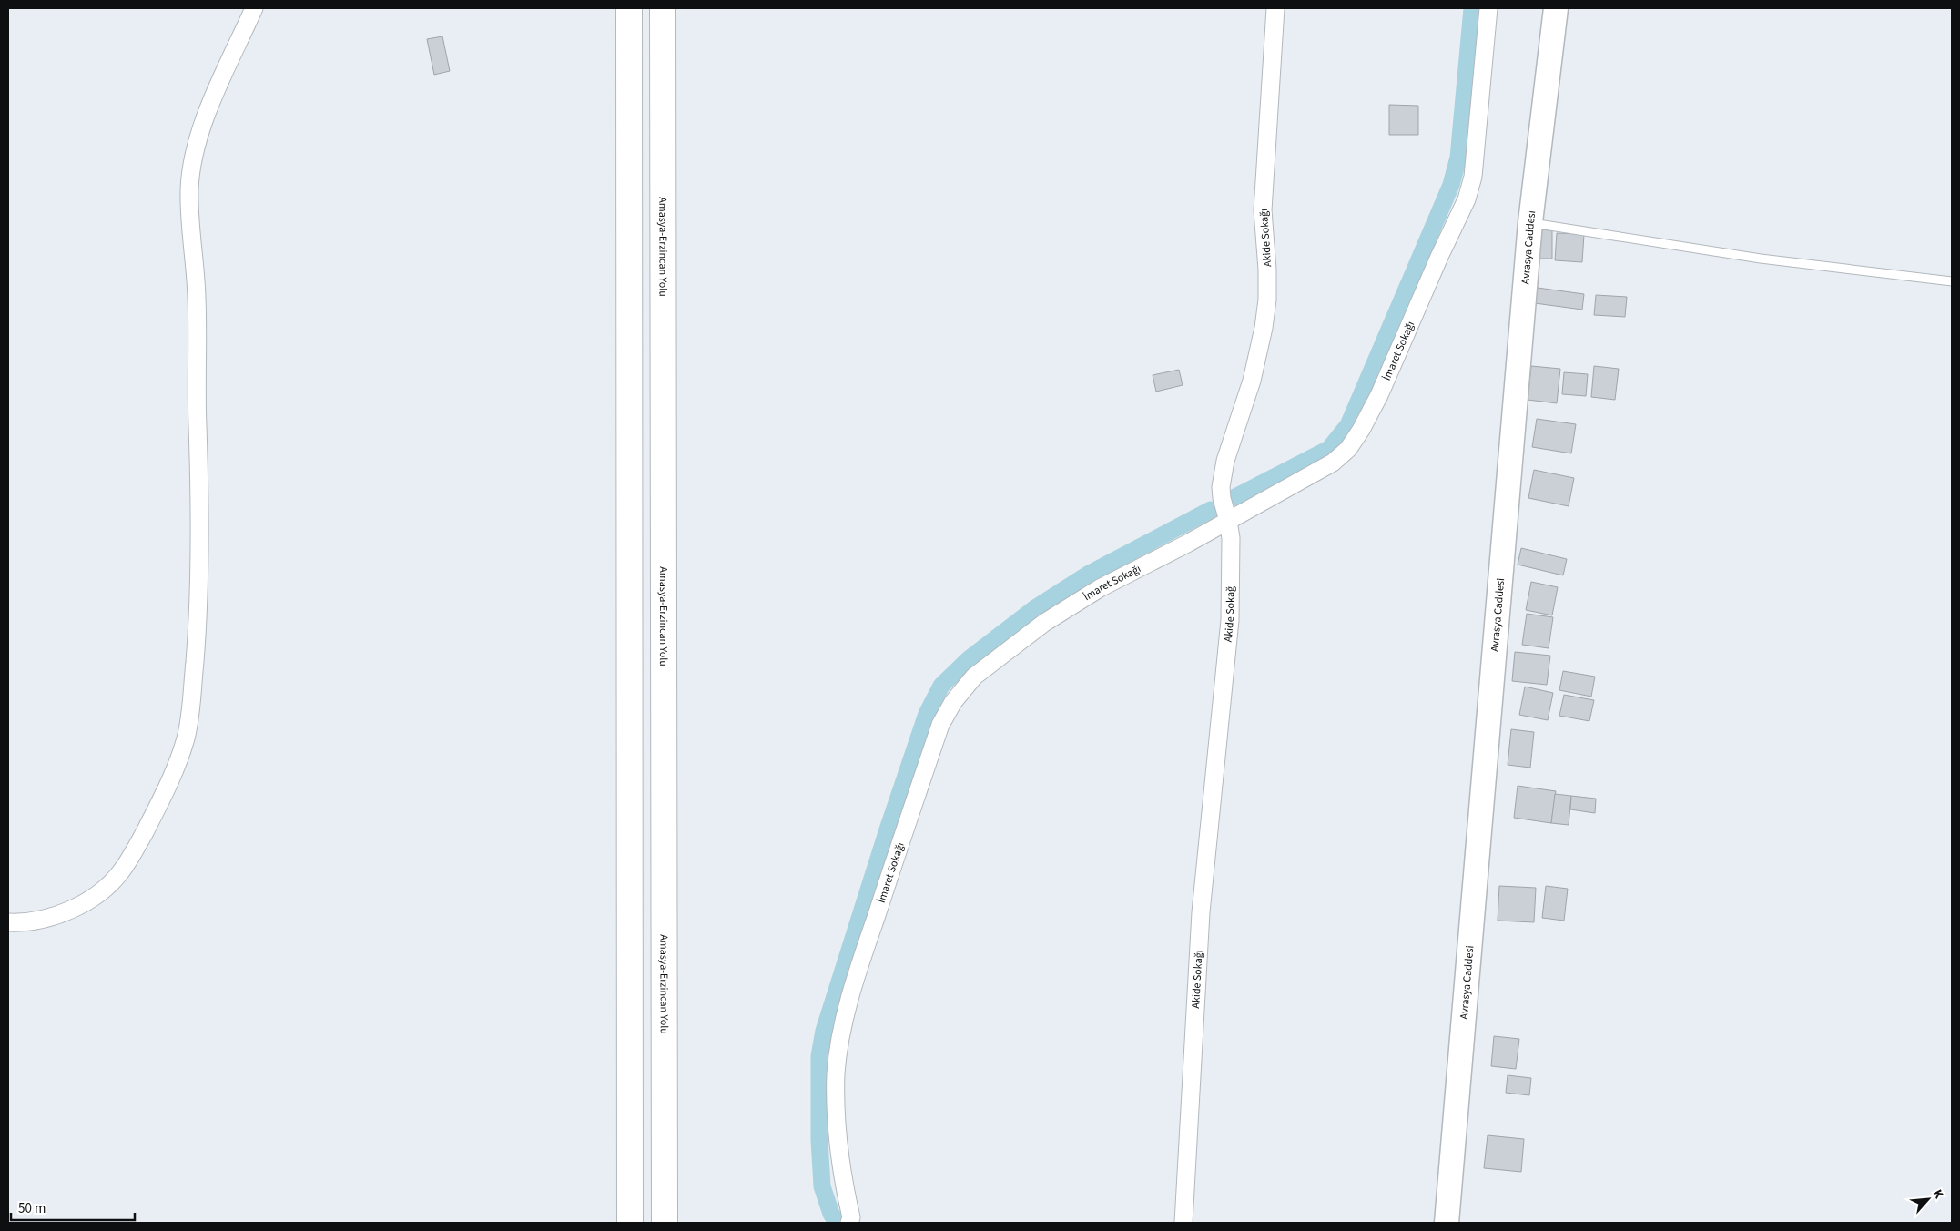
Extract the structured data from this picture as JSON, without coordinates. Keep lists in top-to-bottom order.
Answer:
{
  "streets": {
    "highway": ["Amasya-Erzincan Yolu"],
    "street": ["Akide Sokağı", "Avrasya Caddesi", "İmaret Sokağı"]
  },
  "crossings": [
    ["Akide Sokağı", "İmaret Sokağı"]
  ],
  "scale_bar": "50 m",
  "north": "top right"
}
